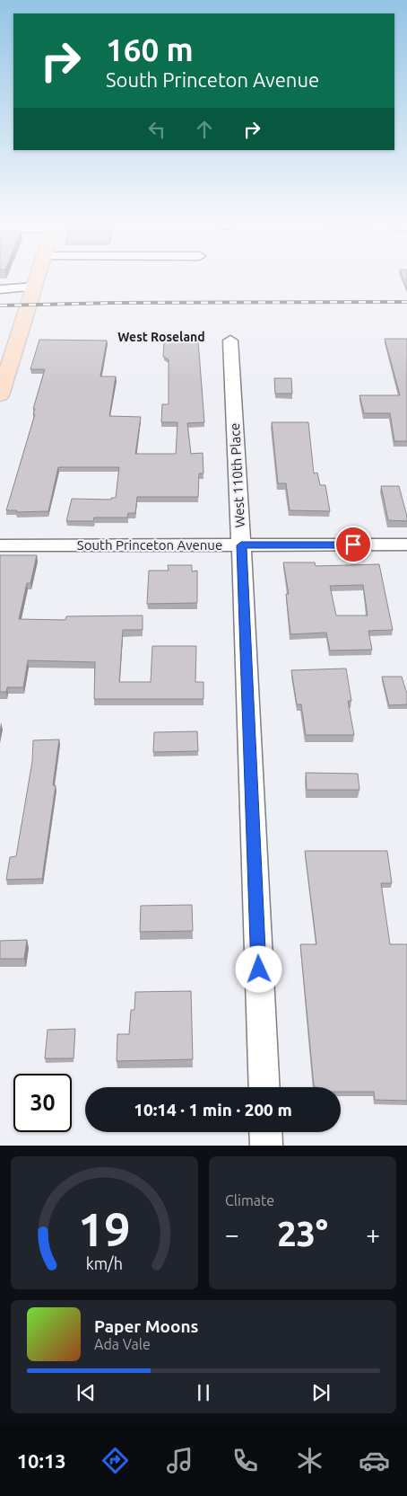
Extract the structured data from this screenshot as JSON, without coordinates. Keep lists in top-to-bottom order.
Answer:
{
  "streets": {
    "street": ["West 110th Place", "South Princeton Avenue"]
  },
  "crossings": [
    ["West 110th Place", "South Princeton Avenue"]
  ],
  "districts": ["West Roseland"],
  "page": {
    "turn": ["160 m", "South Princeton Avenue"],
    "limit": "30",
    "trip": "10:14 · 1 min · 200 m",
    "tile": "Climate",
    "heat": ["−", "23°", "+"],
    "song": ["Paper Moons", "Ada Vale"],
    "tabs": "10:13",
    "gauge": ["19", "km/h"]
  }
}
